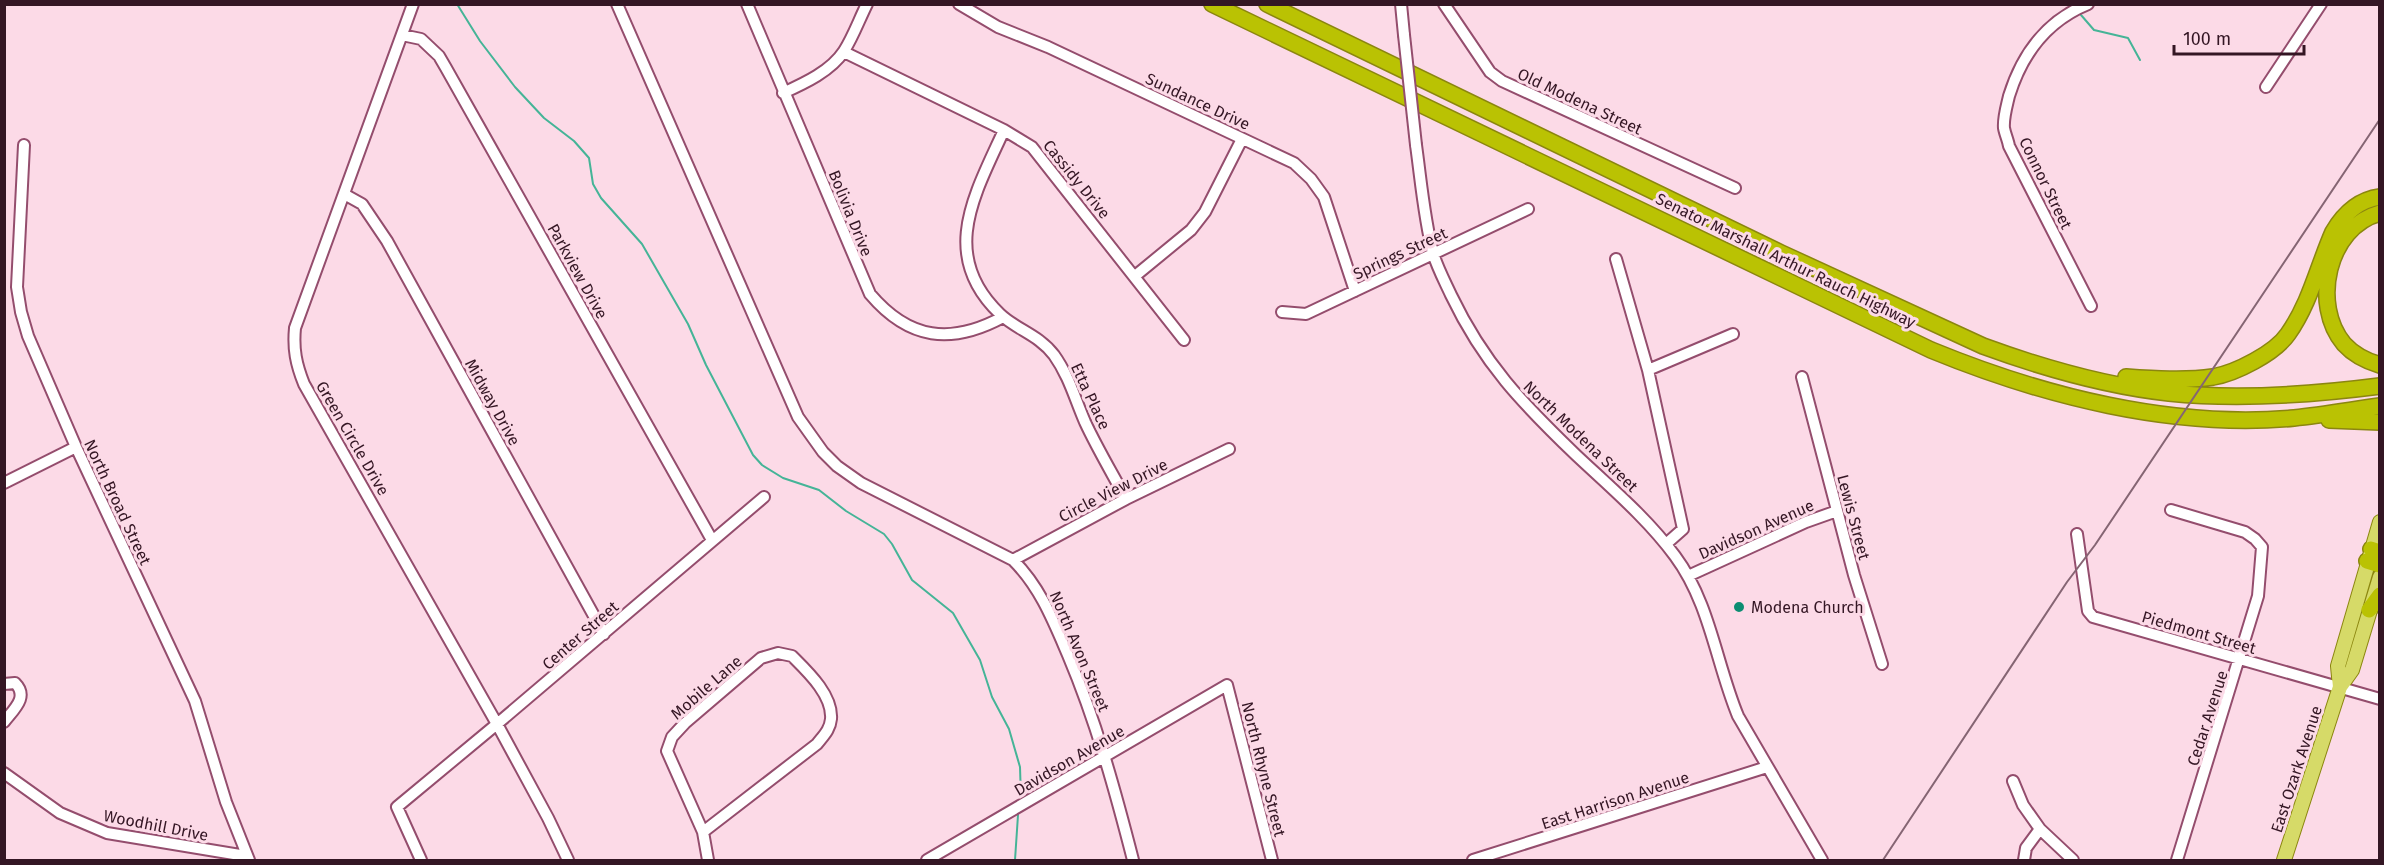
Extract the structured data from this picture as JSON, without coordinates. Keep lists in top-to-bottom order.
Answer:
{
  "streets": {
    "highway": ["Senator Marshall Arthur Rauch Highway"],
    "main road": ["East Ozark Avenue"],
    "street": [
      "Sundance Drive",
      "Old Modena Street",
      "Cassidy Drive",
      "Connor Street",
      "Bolivia Drive",
      "Springs Street",
      "Parkview Drive",
      "Etta Place",
      "Midway Drive",
      "North Modena Street",
      "Green Circle Drive",
      "Circle View Drive",
      "North Broad Street",
      "Lewis Street",
      "Davidson Avenue",
      "Piedmont Street",
      "Center Street",
      "North Avon Street",
      "Mobile Lane",
      "Cedar Avenue",
      "North Rhyne Street",
      "East Harrison Avenue",
      "Woodhill Drive"
    ]
  },
  "crossings": [
    ["Sundance Drive", "Springs Street"],
    ["Cassidy Drive", "Etta Place"],
    ["Bolivia Drive", "Etta Place"],
    ["Springs Street", "North Modena Street"],
    ["Parkview Drive", "Green Circle Drive"],
    ["Parkview Drive", "Center Street"],
    ["Etta Place", "Circle View Drive"],
    ["Midway Drive", "Green Circle Drive"],
    ["Midway Drive", "Center Street"],
    ["North Modena Street", "Davidson Avenue"],
    ["North Modena Street", "East Harrison Avenue"],
    ["Green Circle Drive", "Center Street"],
    ["Circle View Drive", "North Avon Street"],
    ["North Broad Street", "Woodhill Drive"],
    ["Lewis Street", "Davidson Avenue"],
    ["Davidson Avenue", "North Avon Street"],
    ["Davidson Avenue", "North Rhyne Street"],
    ["Piedmont Street", "Cedar Avenue"],
    ["Piedmont Street", "East Ozark Avenue"]
  ],
  "places": ["Modena Church"],
  "scale_bar": "100 m"
}
